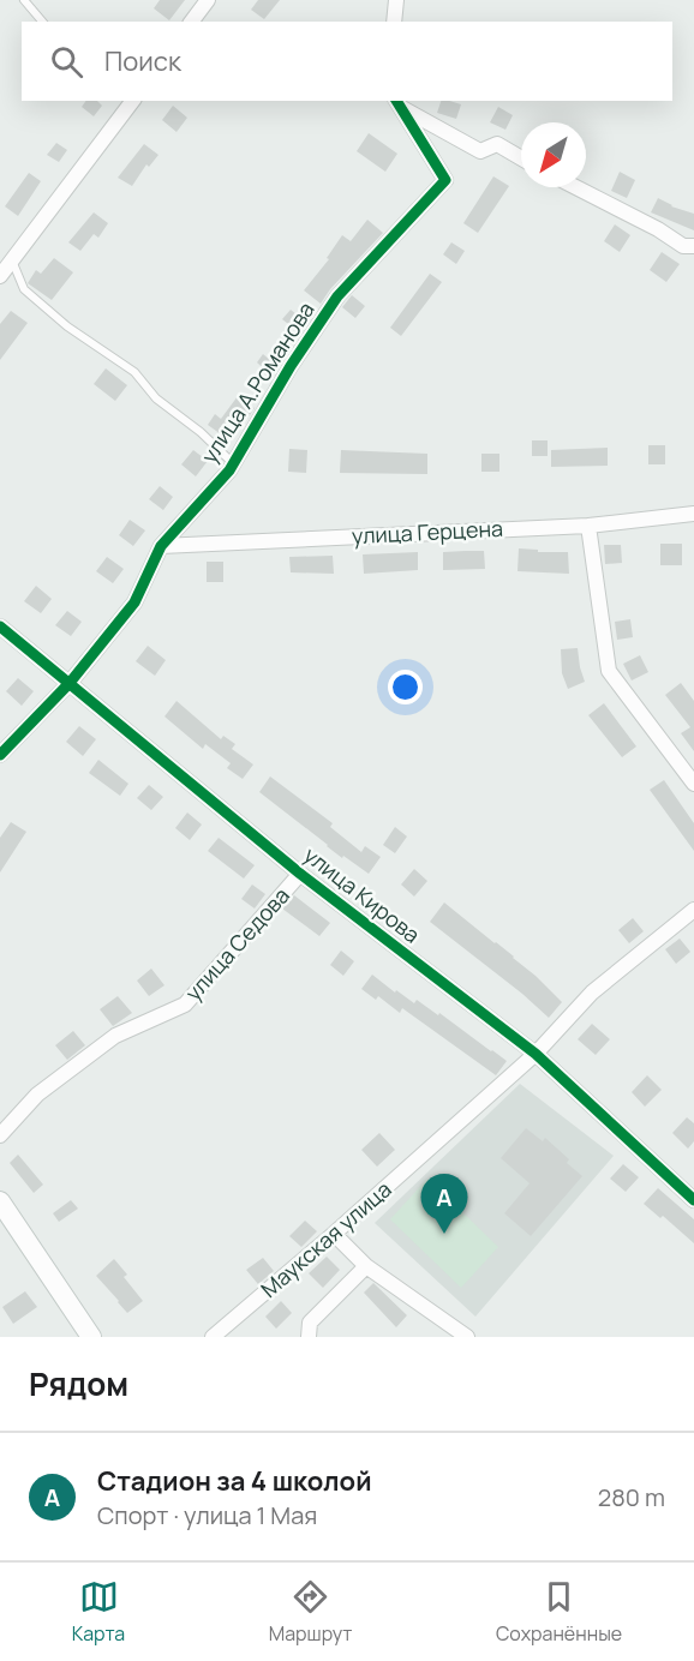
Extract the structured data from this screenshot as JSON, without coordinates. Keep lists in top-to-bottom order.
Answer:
{
  "streets": {
    "street": [
      "улица А.Романова",
      "улица Герцена",
      "улица Кирова",
      "улица Седова",
      "Маукская улица"
    ]
  },
  "crossings": [
    ["улица А.Романова", "улица Герцена"],
    ["улица А.Романова", "улица Кирова"],
    ["улица Кирова", "улица Седова"],
    ["улица Кирова", "Маукская улица"]
  ],
  "north": "bottom left",
  "page": {
    "search": "Поиск",
    "pins": "A",
    "heading": "Рядом",
    "list": [
      {
        "mark": "A",
        "name": "Стадион за 4 школой",
        "note": "Спорт · улица 1 Мая",
        "value": "280 m"
      }
    ],
    "nav": ["Карта", "Маршрут", "Сохранённые"]
  }
}
